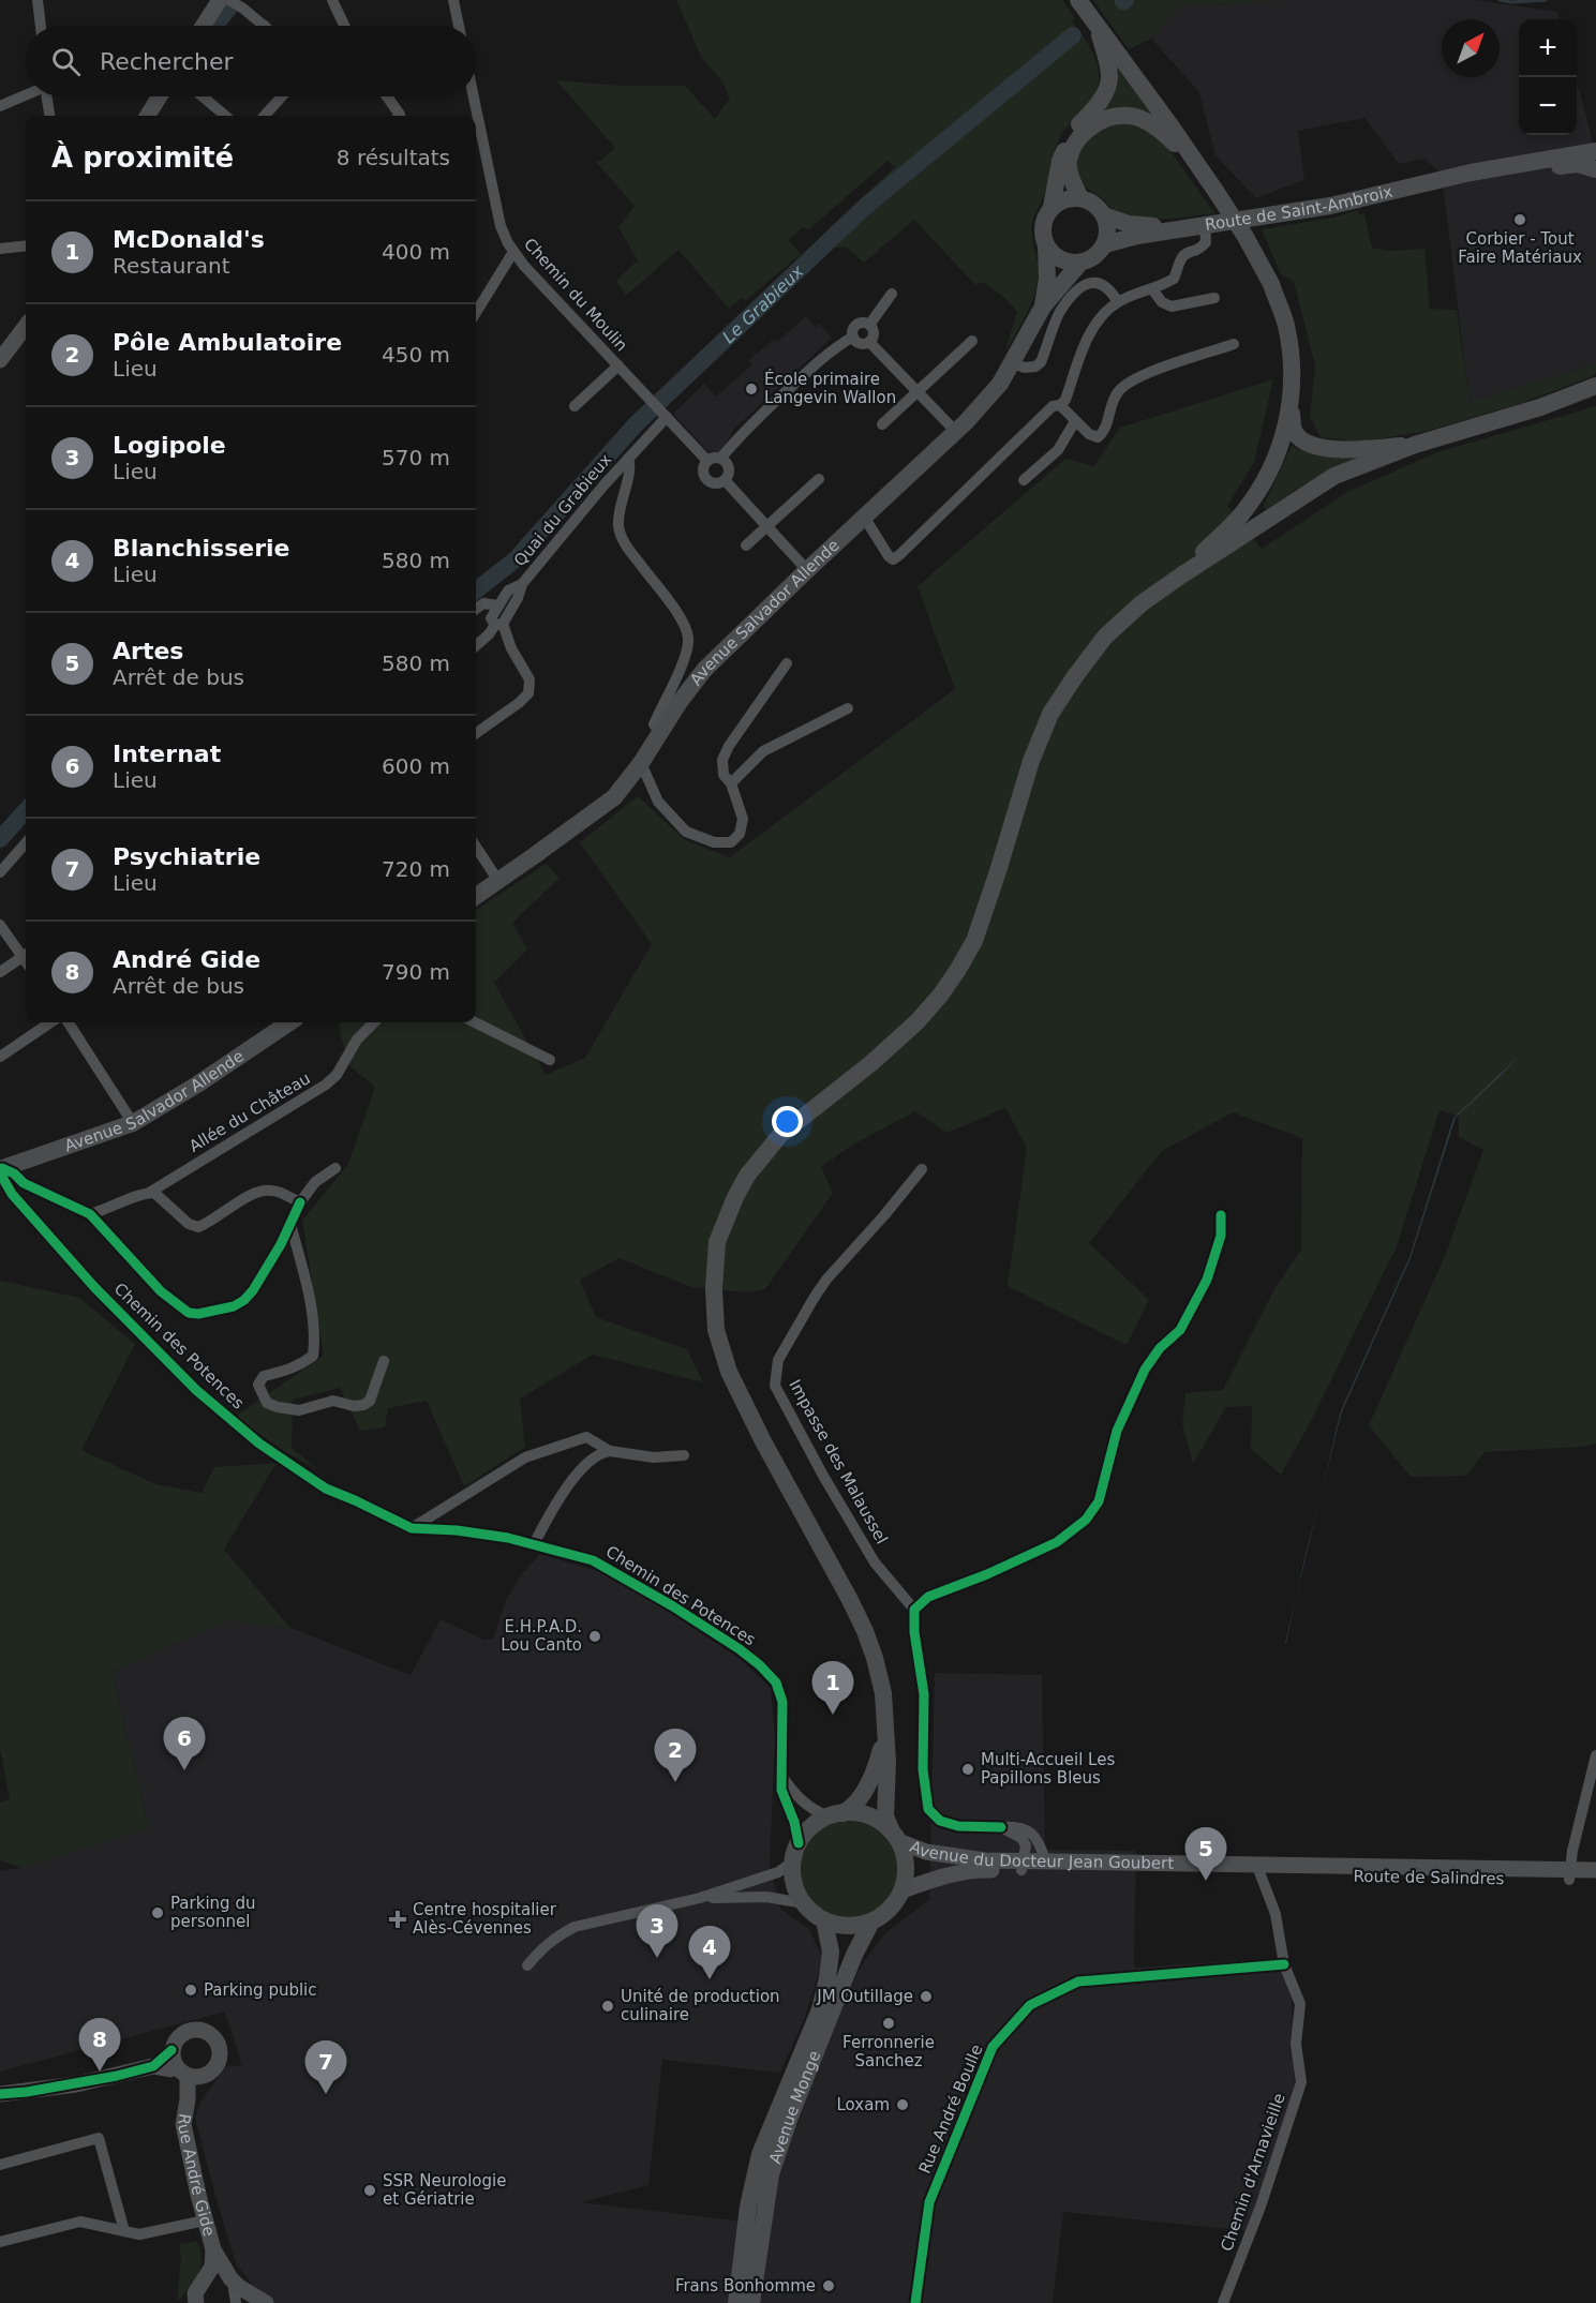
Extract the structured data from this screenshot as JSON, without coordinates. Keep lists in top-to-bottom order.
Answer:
{
  "streets": {
    "main road": [
      "Route de Saint-Ambroix",
      "Avenue Salvador Allende",
      "Avenue du Docteur Jean Goubert",
      "Route de Salindres",
      "Avenue Monge",
      "Rue André Gide"
    ],
    "street": [
      "Chemin du Moulin",
      "Quai du Grabieux",
      "Allée du Château",
      "Chemin des Potences",
      "Impasse des Malaussel",
      "Rue André Boulle",
      "Chemin d'Arnavieille"
    ]
  },
  "crossings": [
    ["Route de Saint-Ambroix", "Avenue Salvador Allende"],
    ["Chemin du Moulin", "Quai du Grabieux"],
    ["Avenue Salvador Allende", "Chemin des Potences"],
    ["Chemin des Potences", "Avenue du Docteur Jean Goubert"],
    ["Chemin des Potences", "Avenue Monge"],
    ["Avenue du Docteur Jean Goubert", "Route de Salindres"],
    ["Avenue du Docteur Jean Goubert", "Avenue Monge"],
    ["Avenue du Docteur Jean Goubert", "Chemin d'Arnavieille"],
    ["Route de Salindres", "Chemin d'Arnavieille"],
    ["Rue André Boulle", "Chemin d'Arnavieille"]
  ],
  "water": ["Le Grabieux"],
  "places": {
    "other": [
      "Corbier - Tout Faire Matériaux",
      "École primaire Langevin Wallon",
      "E.H.P.A.D. Lou Canto",
      "Multi-Accueil Les Papillons Bleus",
      "Parking du personnel",
      "Parking public",
      "JM Outillage",
      "Unité de production culinaire",
      "Ferronnerie Sanchez",
      "Loxam",
      "SSR Neurologie et Gériatrie",
      "Frans Bonhomme"
    ],
    "health": ["Centre hospitalier Alès-Cévennes"]
  },
  "north": "top right",
  "page": {
    "map_buttons": ["+", "−"],
    "search": "Rechercher",
    "heading": ["À proximité", "8 résultats"],
    "list": [
      {
        "mark": "1",
        "name": "McDonald's",
        "note": "Restaurant",
        "value": "400 m"
      },
      {
        "mark": "2",
        "name": "Pôle Ambulatoire",
        "note": "Lieu",
        "value": "450 m"
      },
      {
        "mark": "3",
        "name": "Logipole",
        "note": "Lieu",
        "value": "570 m"
      },
      {
        "mark": "4",
        "name": "Blanchisserie",
        "note": "Lieu",
        "value": "580 m"
      },
      {
        "mark": "5",
        "name": "Artes",
        "note": "Arrêt de bus",
        "value": "580 m"
      },
      {
        "mark": "6",
        "name": "Internat",
        "note": "Lieu",
        "value": "600 m"
      },
      {
        "mark": "7",
        "name": "Psychiatrie",
        "note": "Lieu",
        "value": "720 m"
      },
      {
        "mark": "8",
        "name": "André Gide",
        "note": "Arrêt de bus",
        "value": "790 m"
      }
    ],
    "pins": [
      "1",
      "6",
      "2",
      "5",
      "3",
      "4",
      "8",
      "7"
    ]
  }
}
